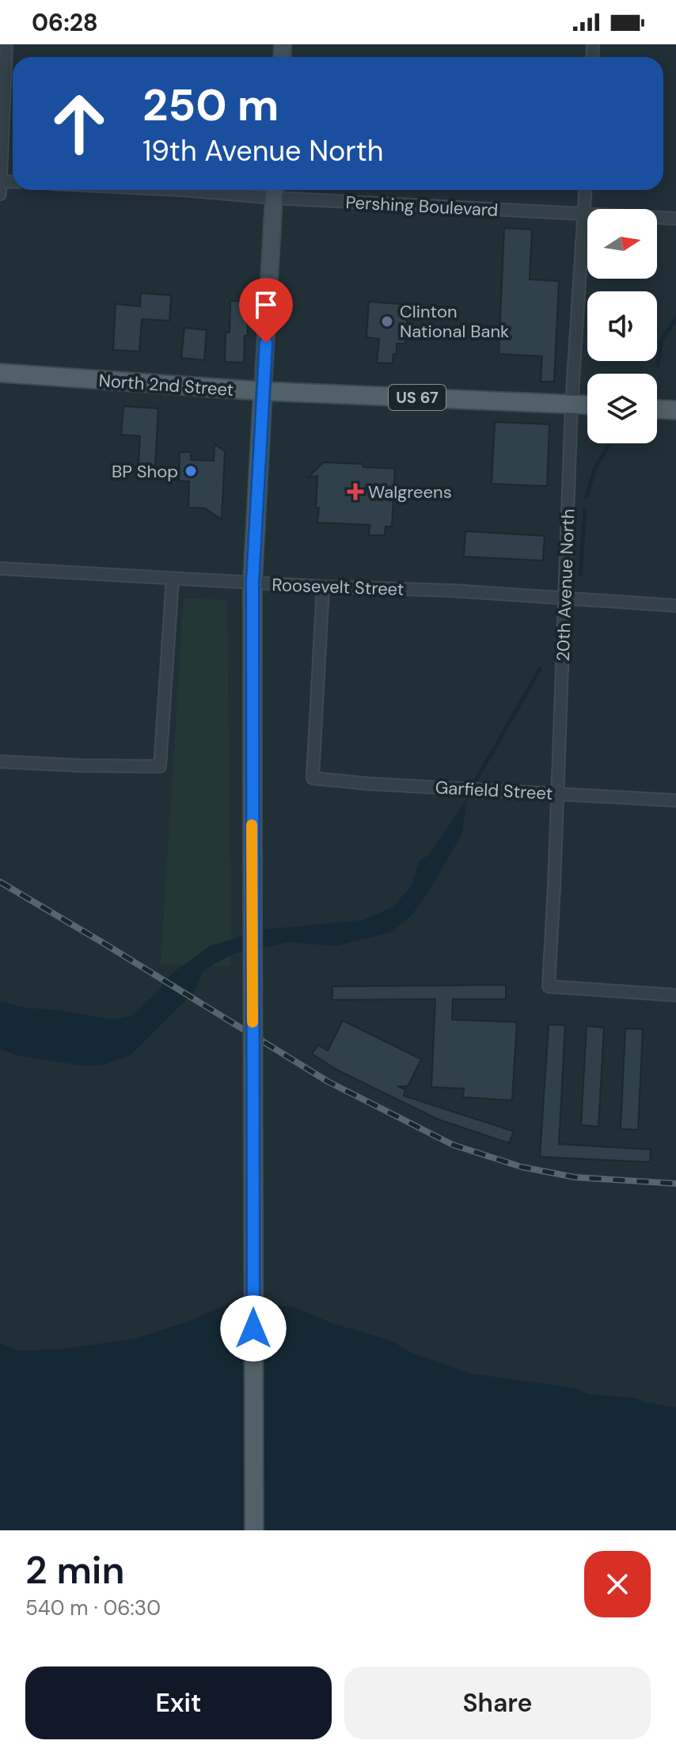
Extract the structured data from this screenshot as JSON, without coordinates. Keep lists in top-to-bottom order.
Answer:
{
  "streets": {
    "main road": ["North 2nd Street", "US 67"],
    "street": [
      "Pershing Boulevard",
      "20th Avenue North",
      "Roosevelt Street",
      "Garfield Street"
    ]
  },
  "crossings": [
    ["Pershing Boulevard", "20th Avenue North"],
    ["North 2nd Street", "20th Avenue North"],
    ["20th Avenue North", "Roosevelt Street"],
    ["20th Avenue North", "Garfield Street"],
    ["Roosevelt Street", "Garfield Street"]
  ],
  "places": {
    "other": ["Clinton National Bank", "BP Shop"],
    "health": ["Walgreens"]
  },
  "north": "right",
  "page": {
    "status": "06:28",
    "turn": ["250 m", "19th Avenue North"],
    "heading": ["2 min", "540 m · 06:30"],
    "buttons": ["Exit", "Share"]
  }
}
